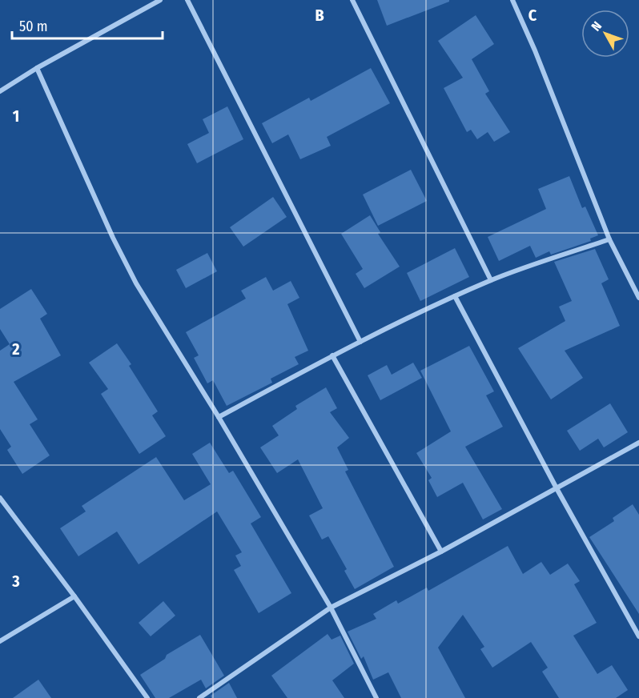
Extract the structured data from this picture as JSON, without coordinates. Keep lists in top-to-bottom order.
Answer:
{
  "scale_bar": "50 m",
  "north": "top left",
  "grid": {
    "columns": ["B", "C"],
    "rows": ["1", "2", "3"]
  }
}
